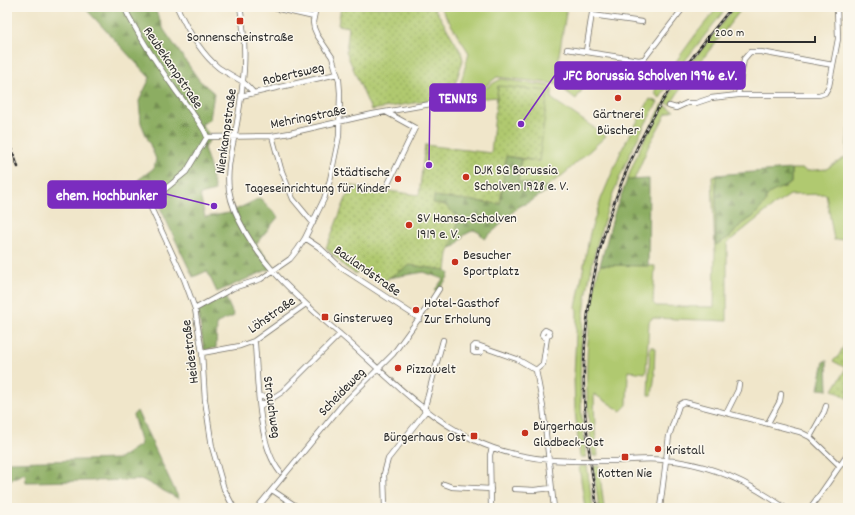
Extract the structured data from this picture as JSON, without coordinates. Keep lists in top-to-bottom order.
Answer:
{
  "streets": {
    "street": [
      "Reubekampstraße",
      "Robertsweg",
      "Mehringstraße",
      "Nienkampstraße",
      "Baulandstraße",
      "Löhstraße",
      "Heidestraße",
      "Scheideweg",
      "Strauchweg"
    ]
  },
  "crossings": [
    ["Reubekampstraße", "Mehringstraße"],
    ["Reubekampstraße", "Heidestraße"],
    ["Robertsweg", "Nienkampstraße"],
    ["Mehringstraße", "Nienkampstraße"],
    ["Mehringstraße", "Heidestraße"],
    ["Nienkampstraße", "Löhstraße"],
    ["Nienkampstraße", "Scheideweg"],
    ["Baulandstraße", "Scheideweg"],
    ["Löhstraße", "Heidestraße"],
    ["Löhstraße", "Strauchweg"]
  ],
  "places": {
    "transit": [
      "Sonnenscheinstraße",
      "Ginsterweg",
      "Bürgerhaus Ost",
      "Kotten Nie"
    ],
    "other": [
      "Gärtnerei Büscher",
      "JFC Borussia Scholven 1996 e.V.",
      "TENNIS",
      "DJK SG Borussia Scholven 1928 e. V.",
      "Städtische Tageseinrichtung für Kinder",
      "ehem. Hochbunker",
      "SV Hansa-Scholven 1919 e. V.",
      "Besucher Sportplatz",
      "Hotel-Gasthof Zur Erholung",
      "Pizzawelt",
      "Bürgerhaus Gladbeck-Ost",
      "Kristall"
    ]
  },
  "scale_bar": "200 m"
}
